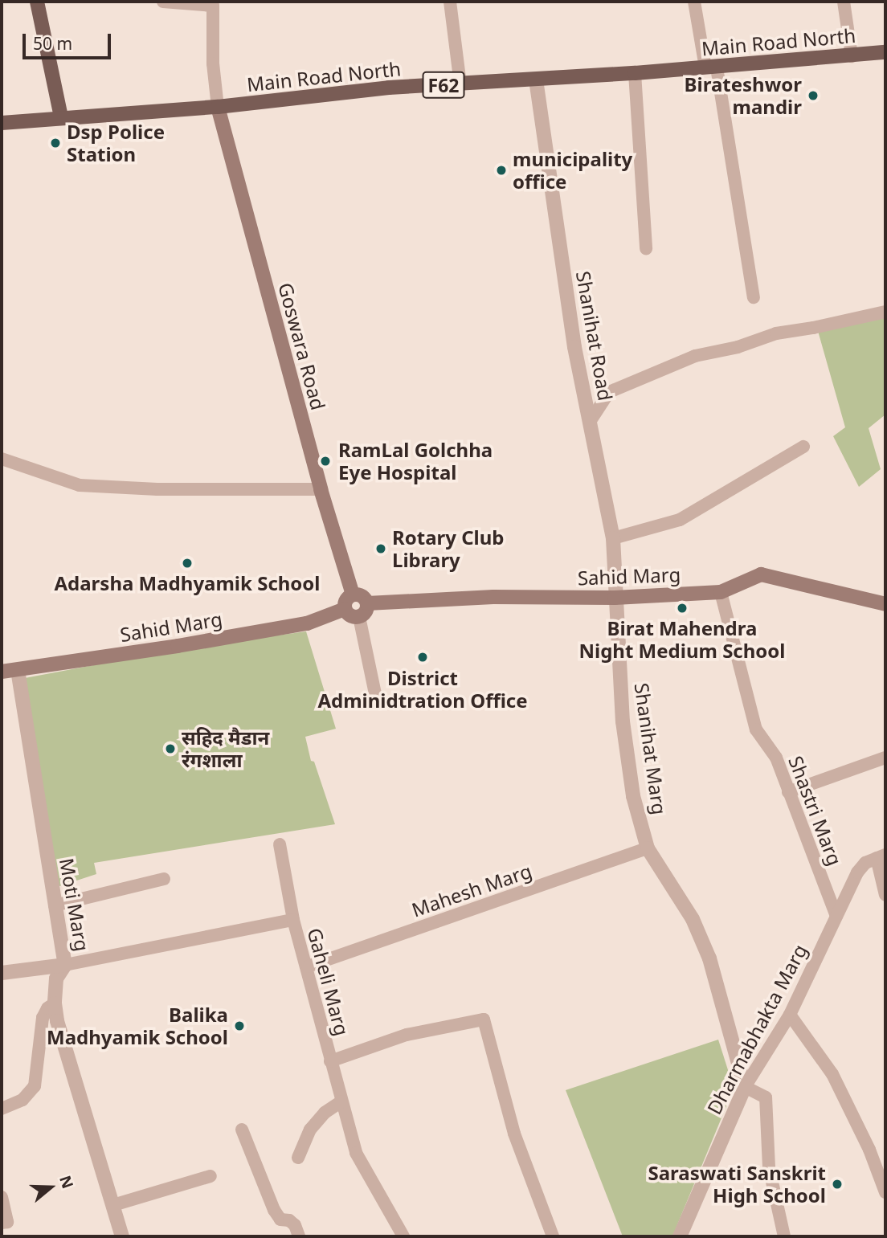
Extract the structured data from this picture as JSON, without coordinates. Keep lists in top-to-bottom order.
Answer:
{
  "streets": {
    "main road": [
      "Main Road North",
      "F62",
      "Goswara Road",
      "Sahid Marg"
    ],
    "street": [
      "Shanihat Road",
      "Shanihat Marg",
      "Shastri Marg",
      "Mahesh Marg",
      "Moti Marg",
      "Gaheli Marg",
      "Dharmabhakta Marg"
    ]
  },
  "crossings": [
    ["Main Road North", "Shanihat Road"],
    ["Main Road North", "Goswara Road"],
    ["Shanihat Road", "Sahid Marg"],
    ["Shanihat Road", "Shanihat Marg"],
    ["Goswara Road", "Sahid Marg"],
    ["Sahid Marg", "Shanihat Marg"],
    ["Sahid Marg", "Shastri Marg"],
    ["Sahid Marg", "Moti Marg"],
    ["Shanihat Marg", "Mahesh Marg"],
    ["Shanihat Marg", "Dharmabhakta Marg"],
    ["Shastri Marg", "Dharmabhakta Marg"],
    ["Mahesh Marg", "Gaheli Marg"],
    ["Moti Marg", "Gaheli Marg"]
  ],
  "places": [
    "Birateshwor mandir",
    "Dsp Police Station",
    "municipality office",
    "RamLal Golchha Eye Hospital",
    "Rotary Club Library",
    "Adarsha Madhyamik School",
    "Birat Mahendra Night Medium School",
    "District Adminidtration Office",
    "सहिद मैडान रंगशाला",
    "Balika Madhyamik School",
    "Saraswati Sanskrit High School"
  ],
  "scale_bar": "50 m",
  "north": "right"
}
